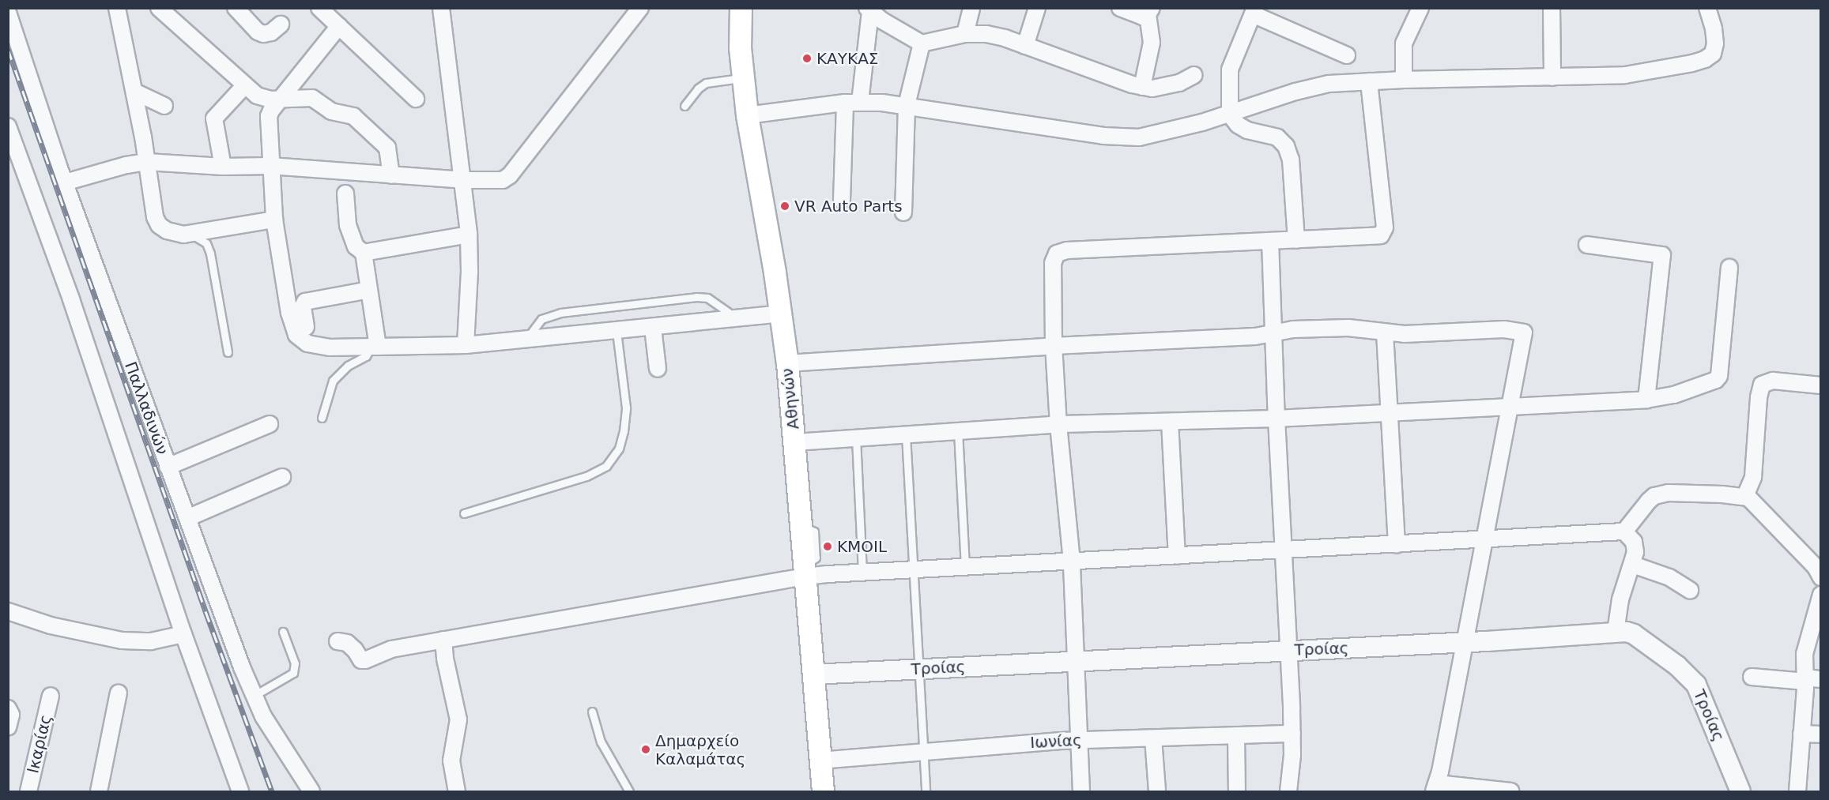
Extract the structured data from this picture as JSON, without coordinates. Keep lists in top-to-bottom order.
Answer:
{
  "streets": {
    "main road": ["Αθηνών"],
    "street": [
      "Παλλαδινών",
      "Τροίας",
      "Ιωνίας",
      "Ικαρίας"
    ]
  },
  "crossings": [
    ["Αθηνών", "Τροίας"],
    ["Αθηνών", "Ιωνίας"]
  ],
  "places": [
    "ΚΑΥΚΑΣ",
    "VR Auto Parts",
    "KMOIL",
    "Δημαρχείο Καλαμάτας"
  ]
}
